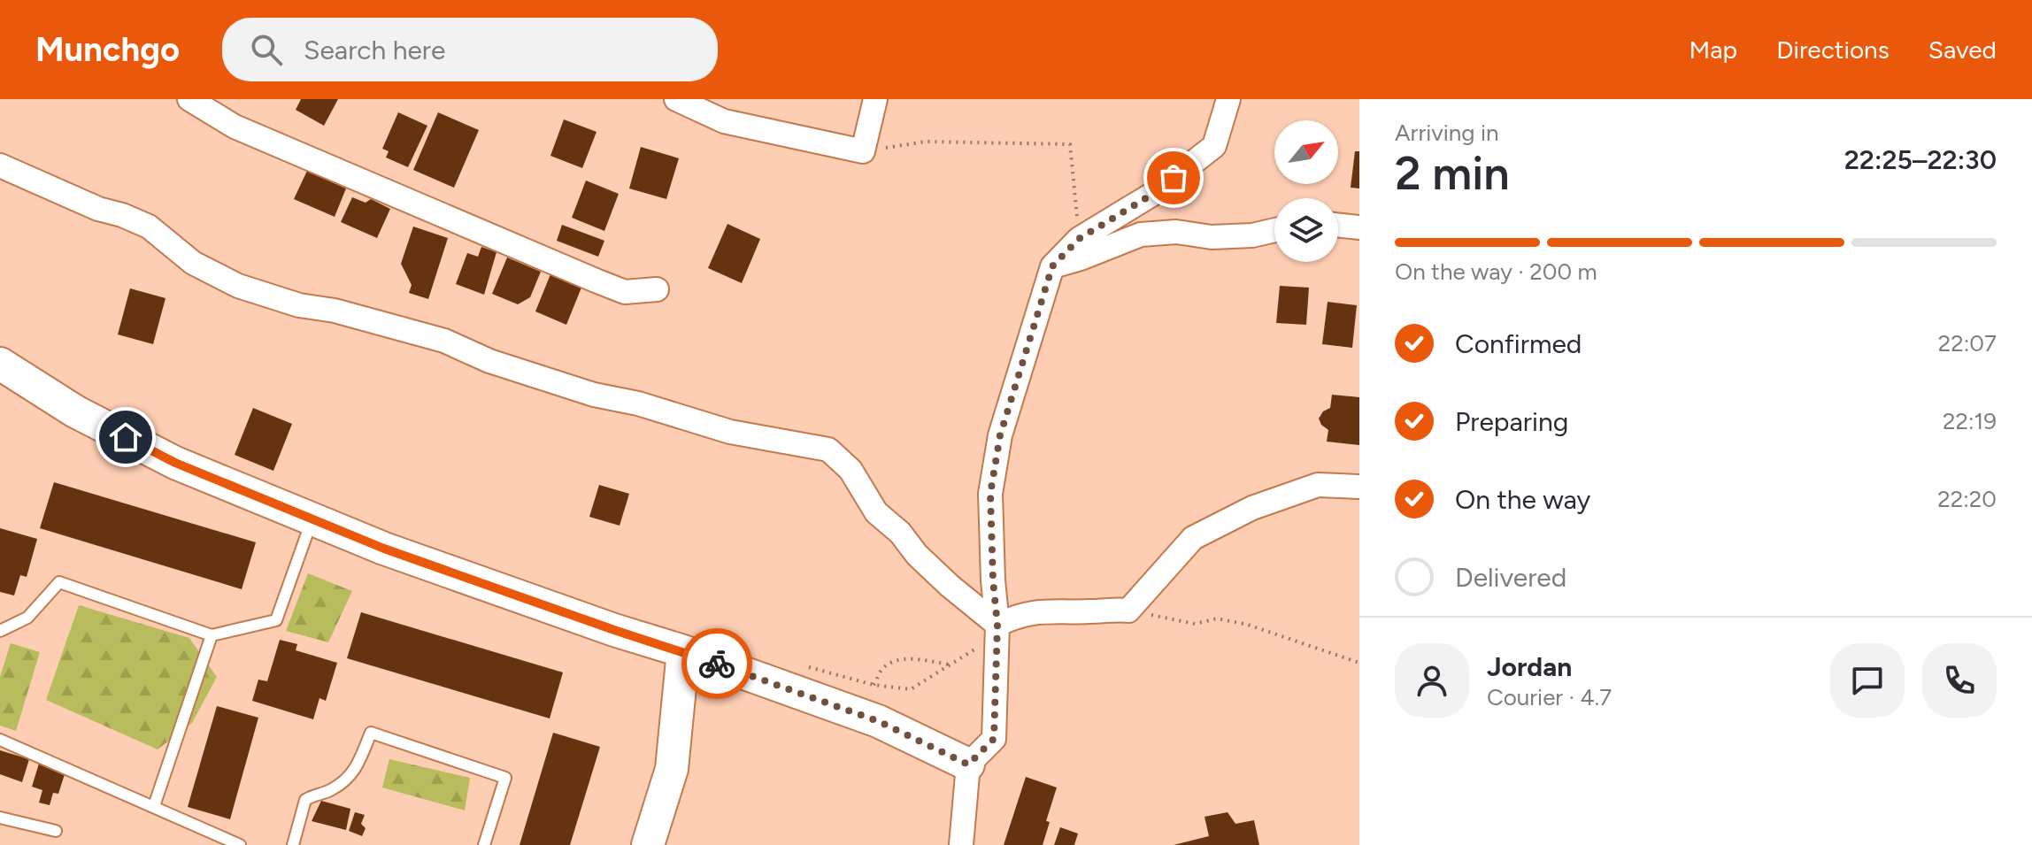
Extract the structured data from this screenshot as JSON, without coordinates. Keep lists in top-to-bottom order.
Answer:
{
  "north": "top right",
  "page": {
    "header": "Munchgo",
    "search": "Search here",
    "nav": ["Map", "Directions", "Saved"],
    "heading": ["2 min", "Arriving in", "22:25–22:30"],
    "panel": ["Jordan", "Courier · 4.7"],
    "bar": "On the way · 200 m",
    "list": [
      ["Confirmed", "22:07"],
      ["Preparing", "22:19"],
      ["On the way", "22:20"],
      "Delivered"
    ]
  }
}
